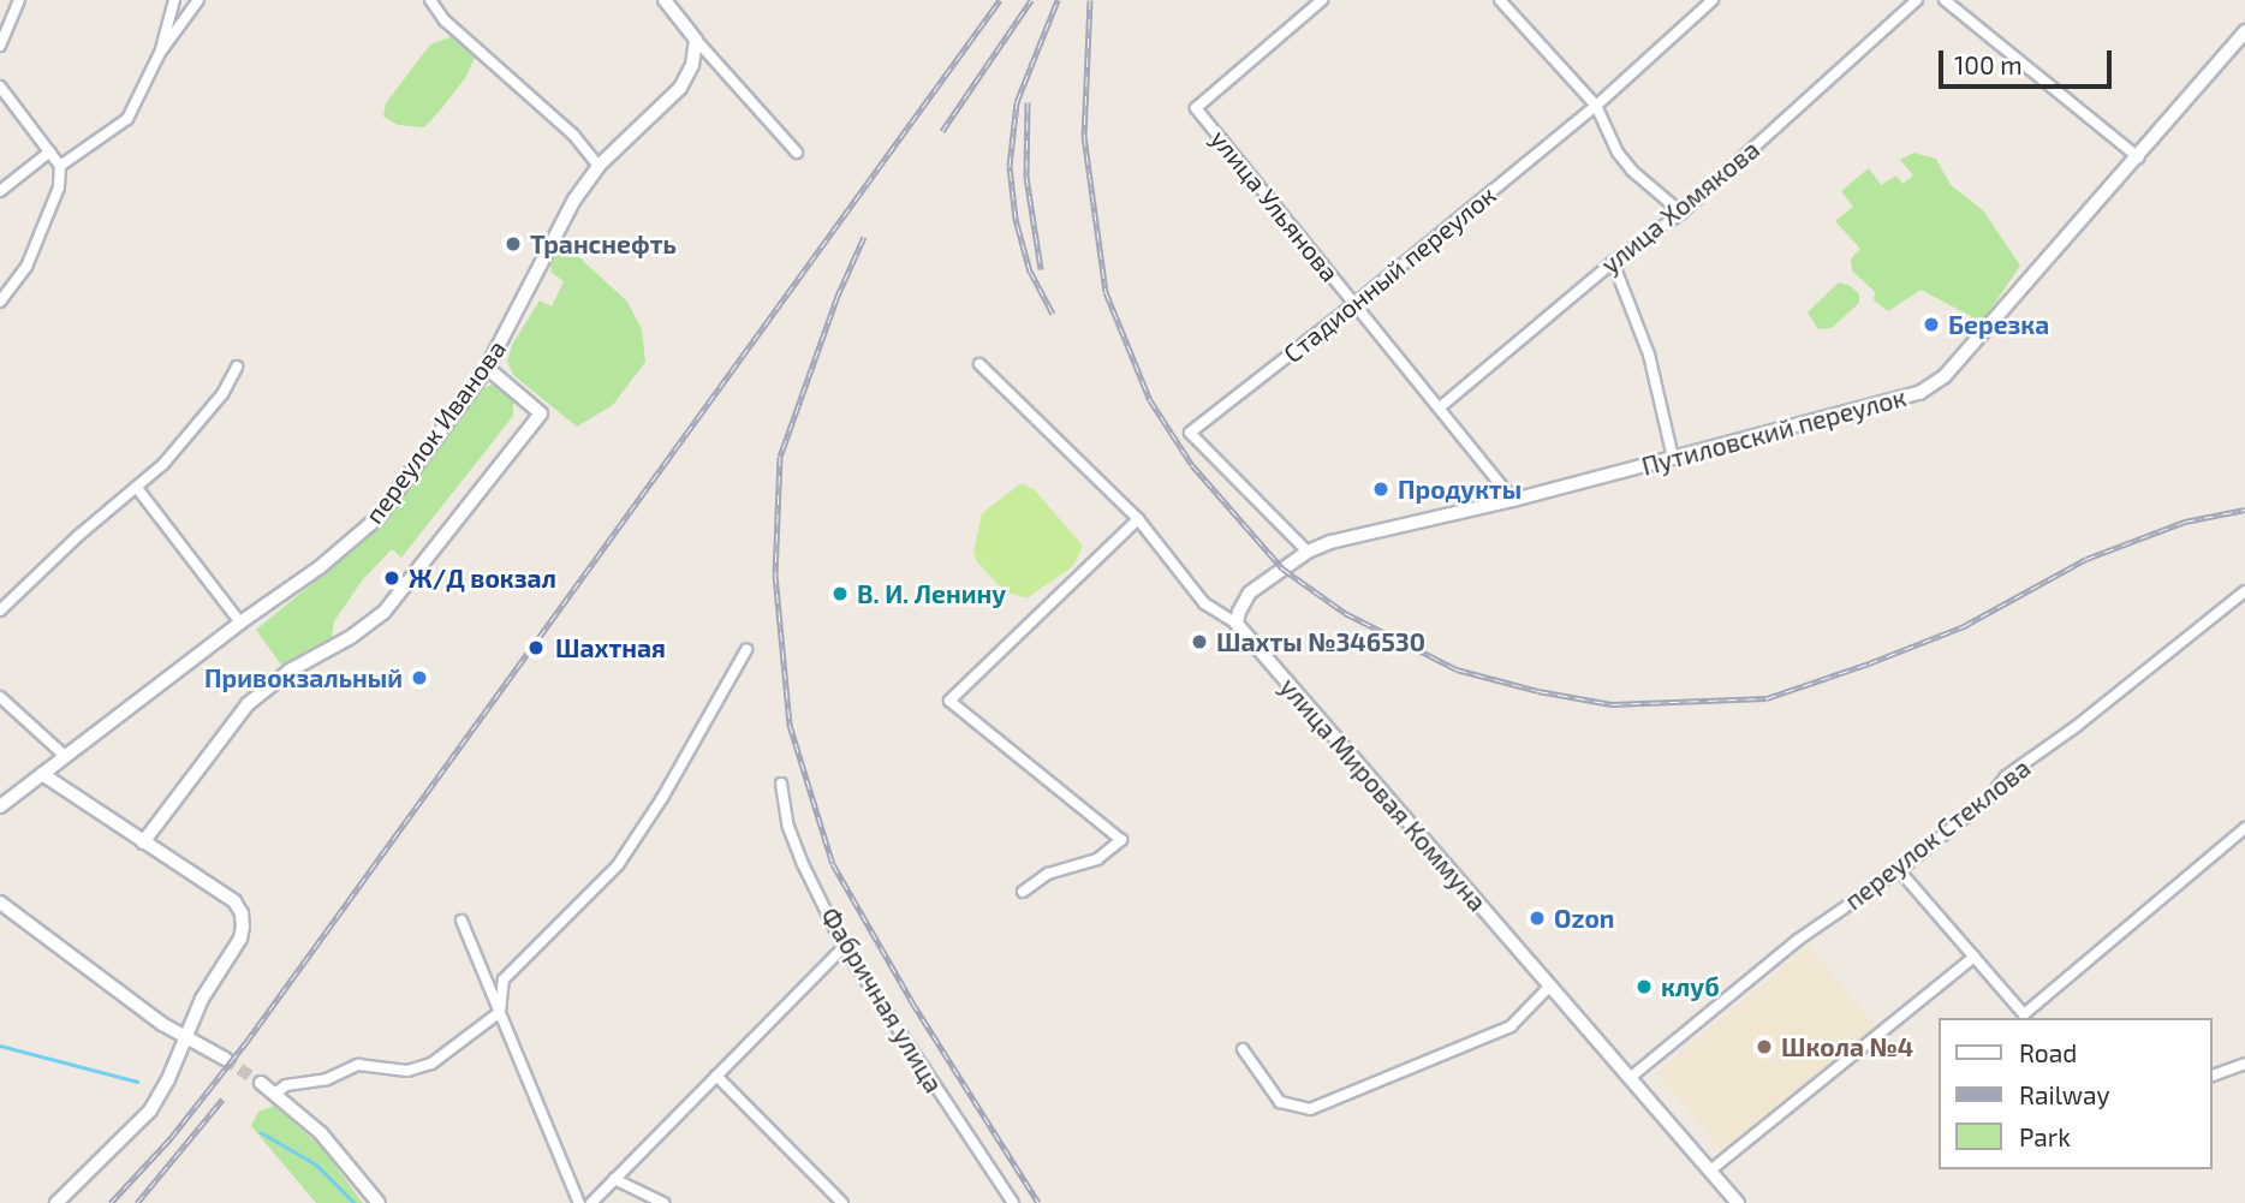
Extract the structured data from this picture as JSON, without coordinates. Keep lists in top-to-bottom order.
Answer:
{
  "streets": {
    "main road": ["переулок Иванова", "Путиловский переулок", "улица Мировая Коммуна"],
    "street": [
      "улица Ульянова",
      "улица Хомякова",
      "Стадионный переулок",
      "переулок Стеклова",
      "Фабричная улица"
    ]
  },
  "crossings": [
    ["улица Ульянова", "улица Хомякова"],
    ["улица Ульянова", "Стадионный переулок"],
    ["улица Ульянова", "Путиловский переулок"],
    ["Стадионный переулок", "Путиловский переулок"],
    ["Путиловский переулок", "улица Мировая Коммуна"],
    ["улица Мировая Коммуна", "переулок Стеклова"]
  ],
  "places": [
    "Транснефть",
    "Березка",
    "Продукты",
    "Ж/Д вокзал",
    "В. И. Ленину",
    "Шахты №346530",
    "Шахтная",
    "Привокзальный",
    "Ozon",
    "клуб",
    "Школа №4"
  ],
  "legend": ["Road", "Railway", "Park"],
  "scale_bar": "100 m"
}
